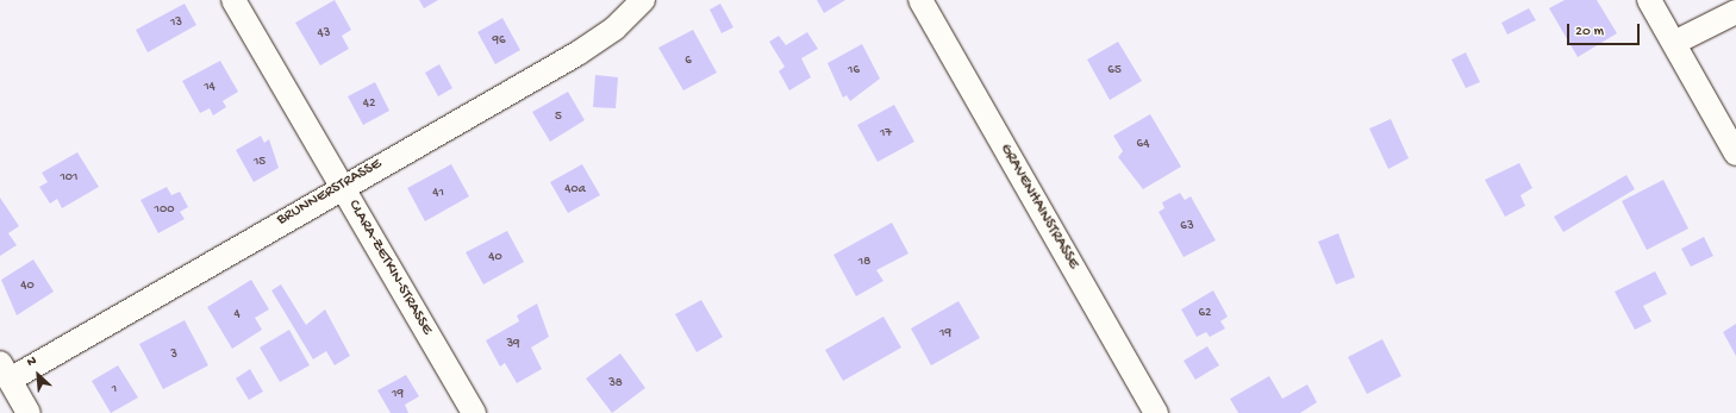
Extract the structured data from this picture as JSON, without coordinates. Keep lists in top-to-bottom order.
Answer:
{
  "streets": {
    "street": ["BRUNNERSTRASSE", "GRAVENHAINSTRASSE", "CLARA-ZETKIN-STRASSE"]
  },
  "crossings": [
    ["BRUNNERSTRASSE", "CLARA-ZETKIN-STRASSE"]
  ],
  "house_numbers": [
    "13",
    "43",
    "96",
    "6",
    "16",
    "65",
    "14",
    "42",
    "5",
    "17",
    "64",
    "15",
    "101",
    "40a",
    "41",
    "100",
    "63",
    "40",
    "18",
    "40",
    "62",
    "4",
    "19",
    "39",
    "3",
    "38",
    "1",
    "19"
  ],
  "scale_bar": "20 m",
  "north": "top left"
}
